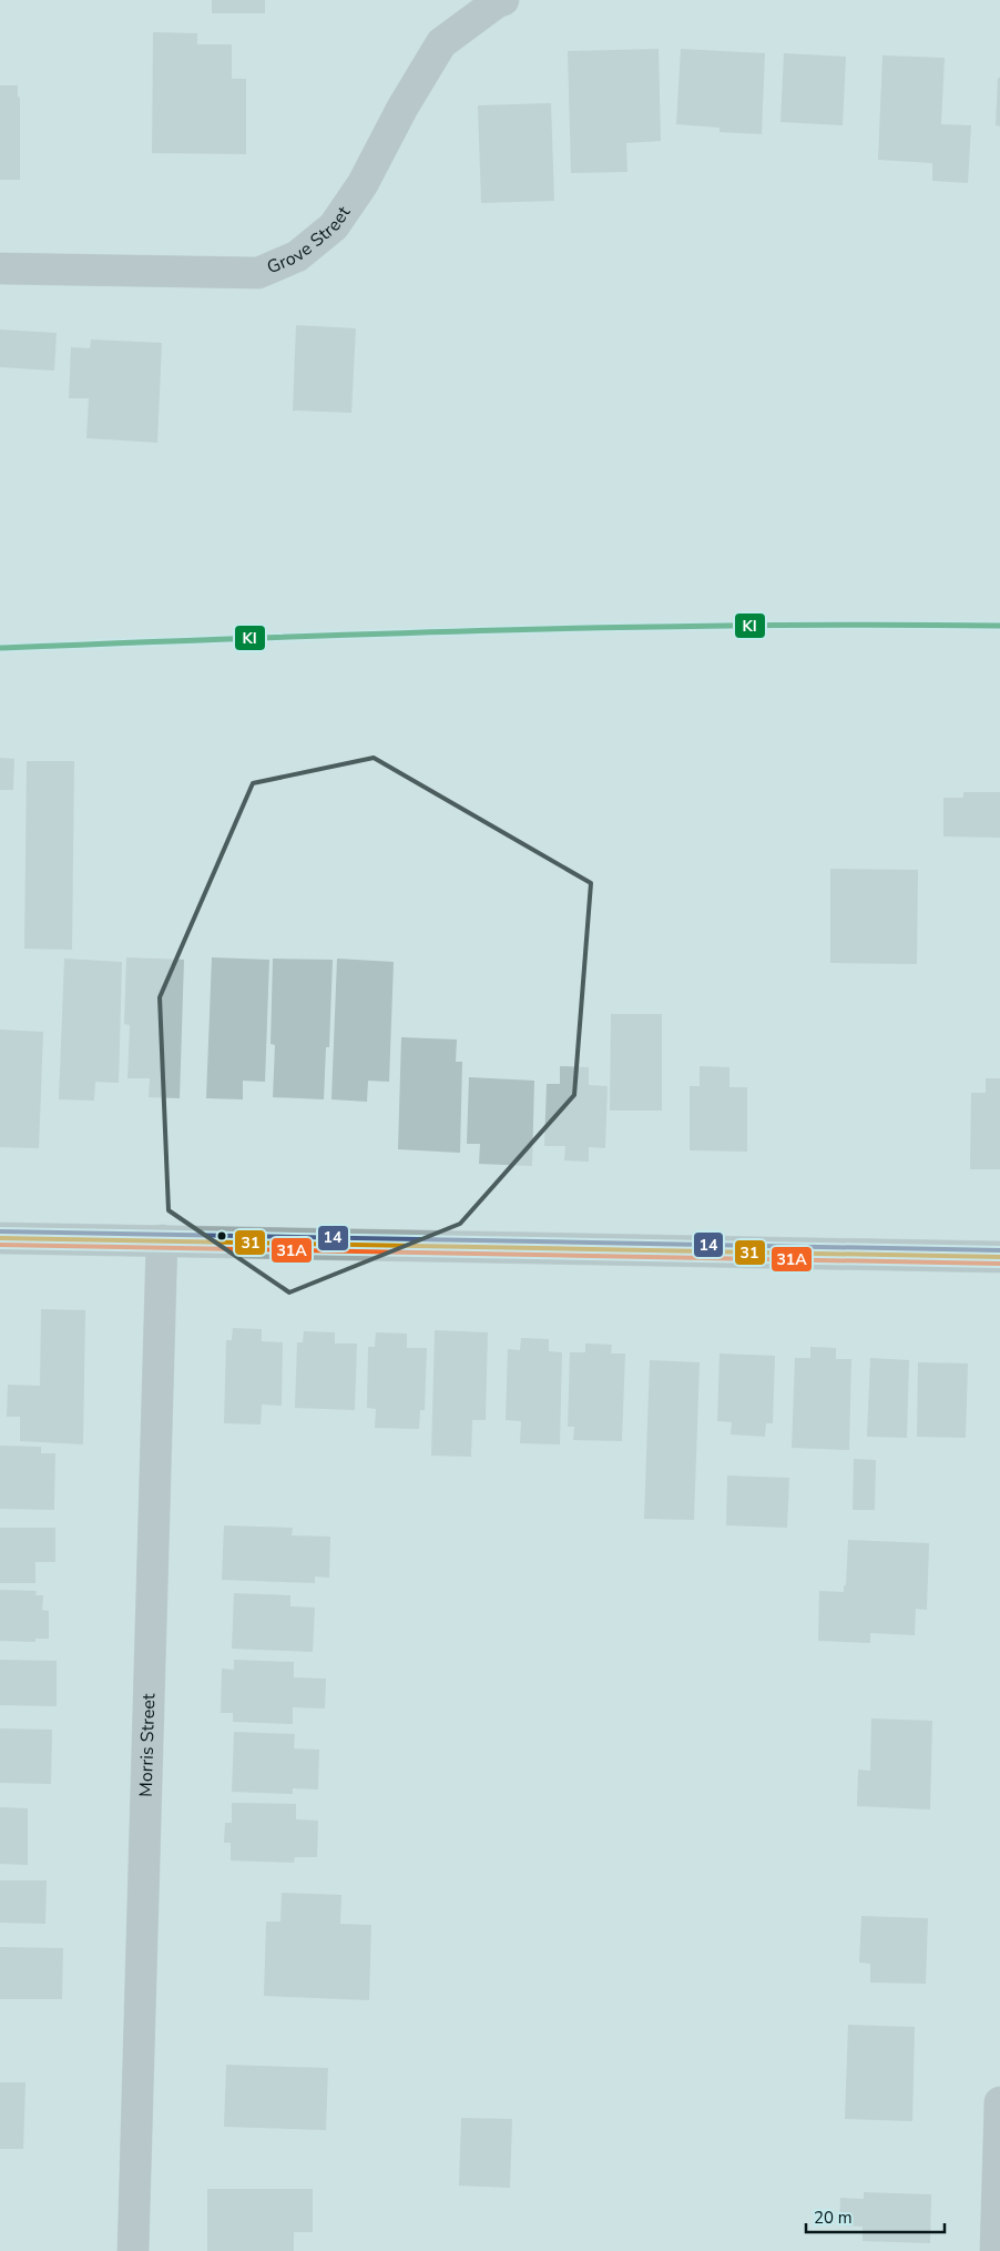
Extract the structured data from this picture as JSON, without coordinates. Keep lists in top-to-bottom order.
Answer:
{
  "streets": {
    "street": ["Grove Street", "Morris Street"]
  },
  "lines": [
    "transit line KI",
    "transit line 14",
    "transit line 31",
    "transit line 31A"
  ],
  "scale_bar": "20 m"
}
